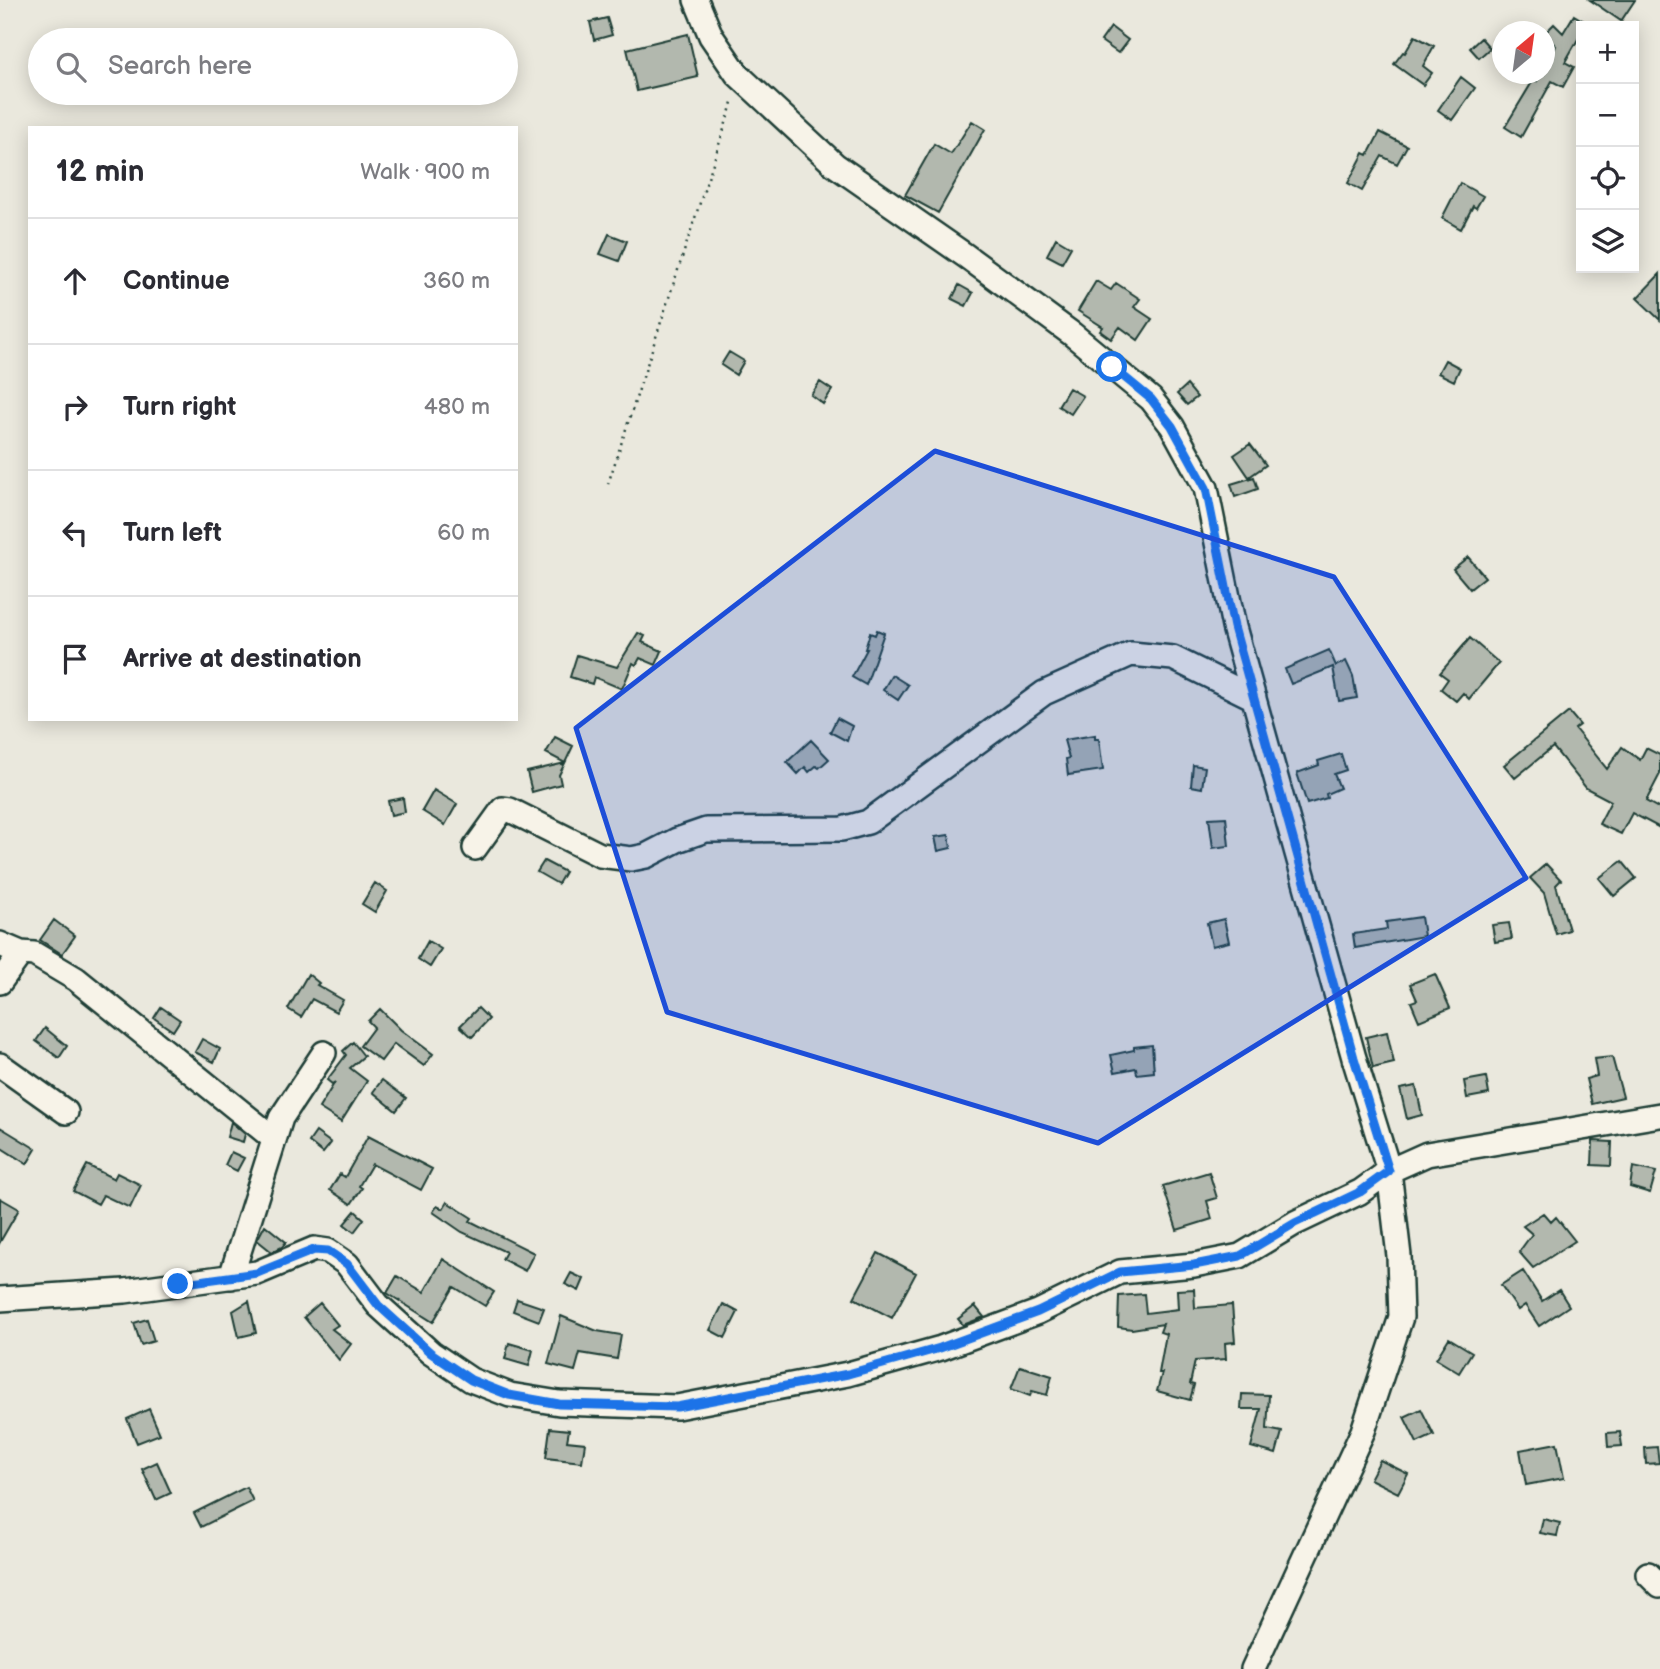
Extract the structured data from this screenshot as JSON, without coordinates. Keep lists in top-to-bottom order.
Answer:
{
  "north": "top right",
  "page": {
    "map_buttons": ["+", "−"],
    "search": "Search here",
    "heading": ["12 min", "Walk · 900 m"],
    "list": [
      ["Continue", "360 m"],
      ["Turn right", "480 m"],
      ["Turn left", "60 m"],
      "Arrive at destination"
    ]
  }
}
